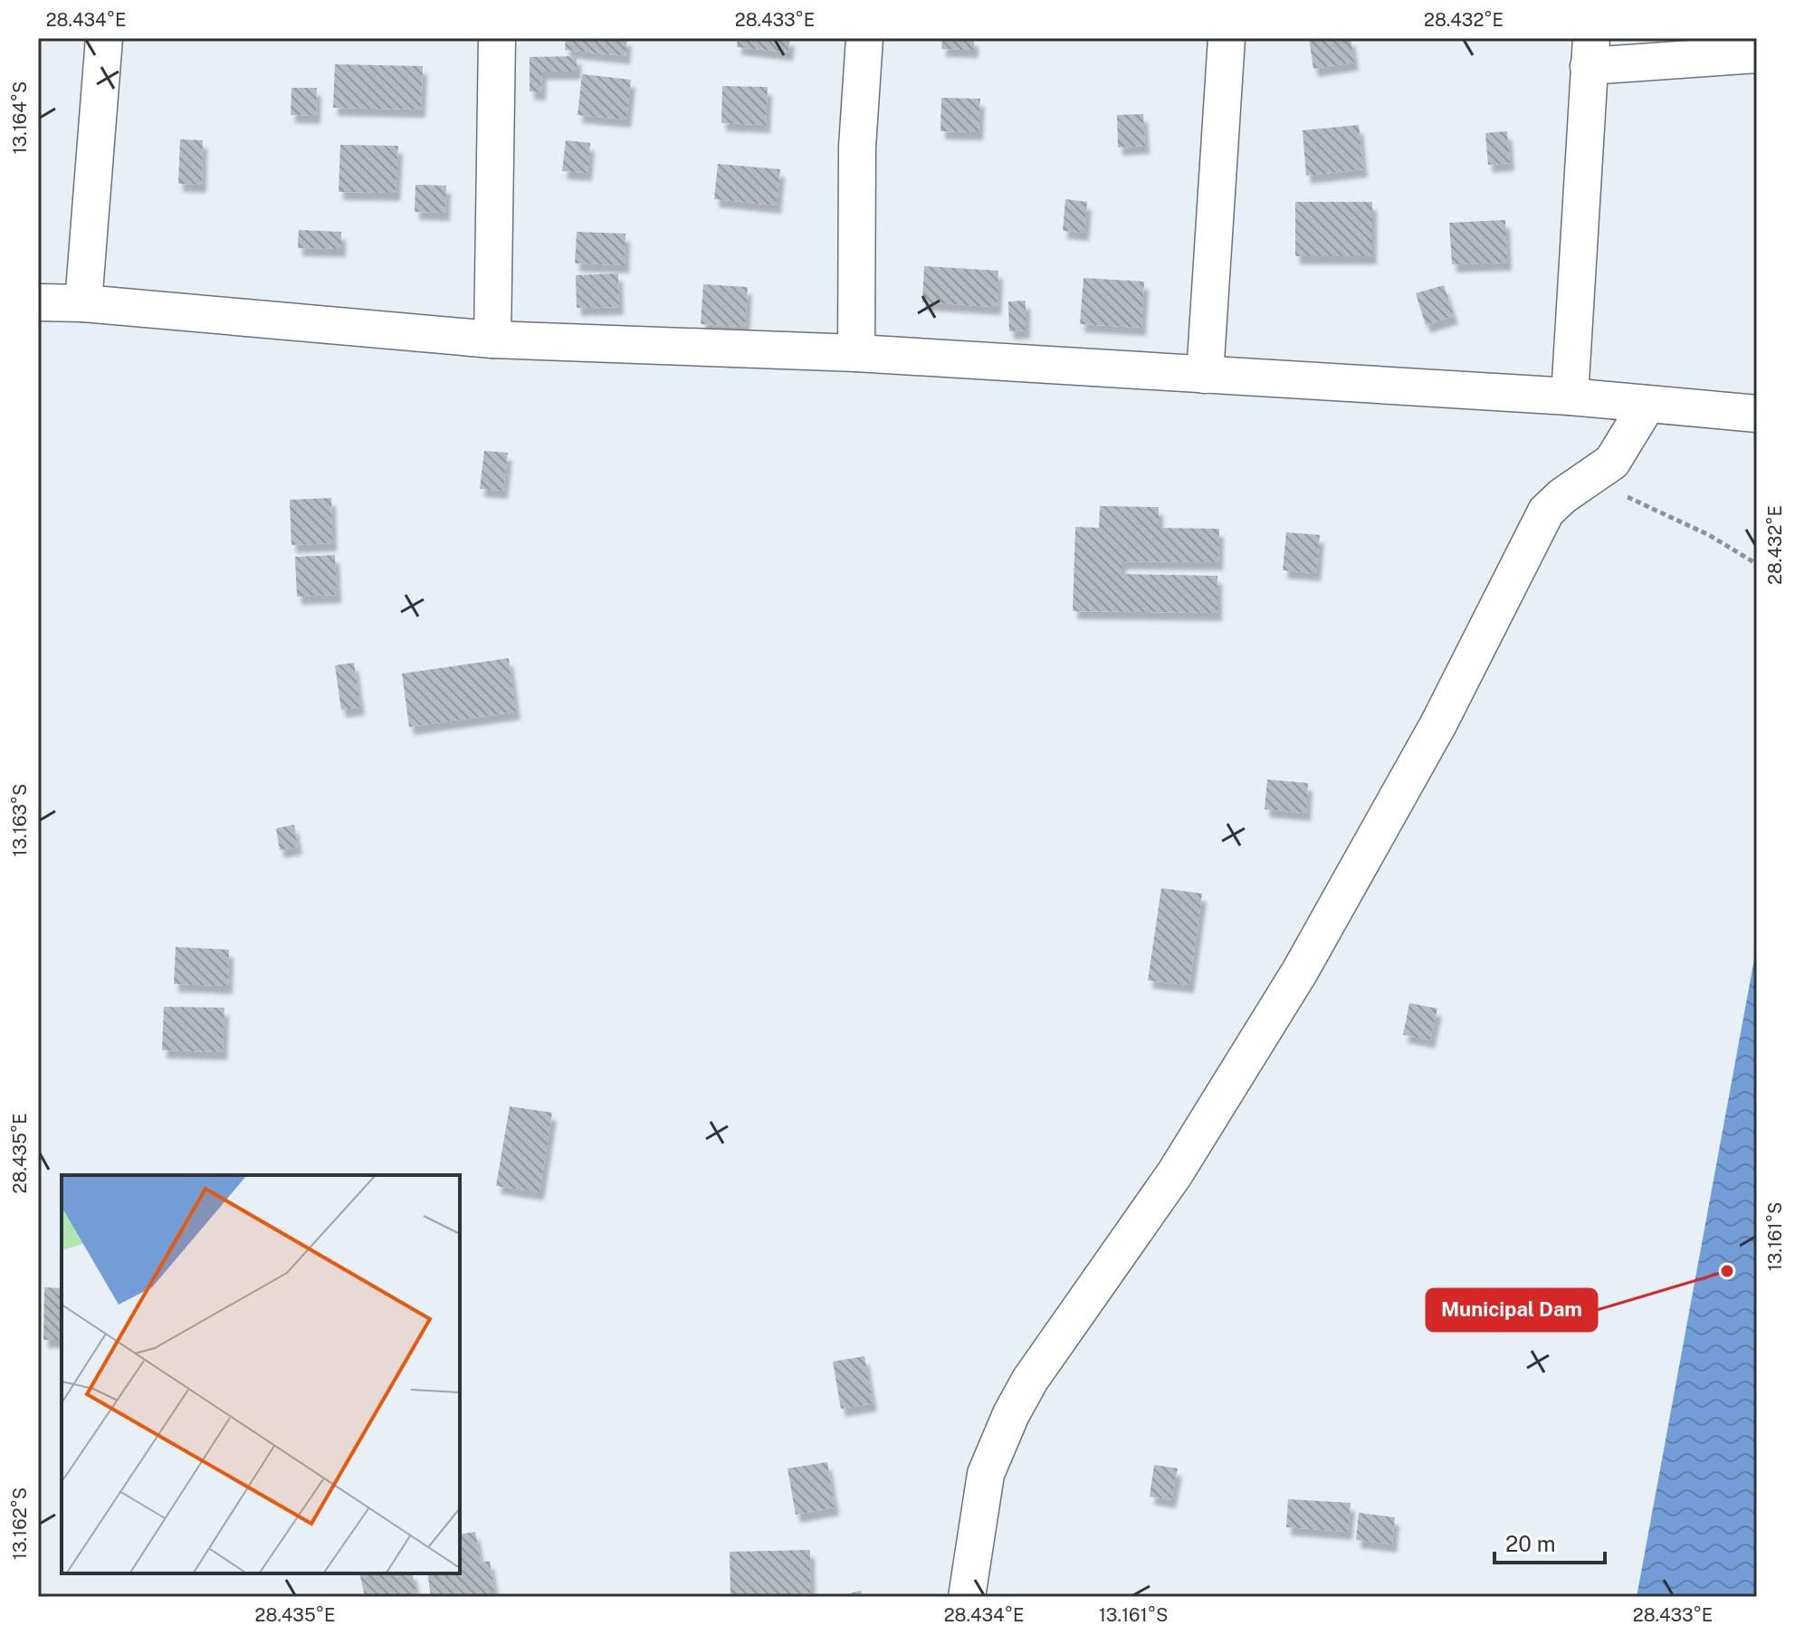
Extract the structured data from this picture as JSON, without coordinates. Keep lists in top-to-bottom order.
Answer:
{
  "places": ["Municipal Dam"],
  "scale_bar": "20 m",
  "coordinates": [
    "28.434°E",
    "28.433°E",
    "28.432°E",
    "13.164°S",
    "13.163°S",
    "28.435°E",
    "13.161°S",
    "13.162°S"
  ]
}
